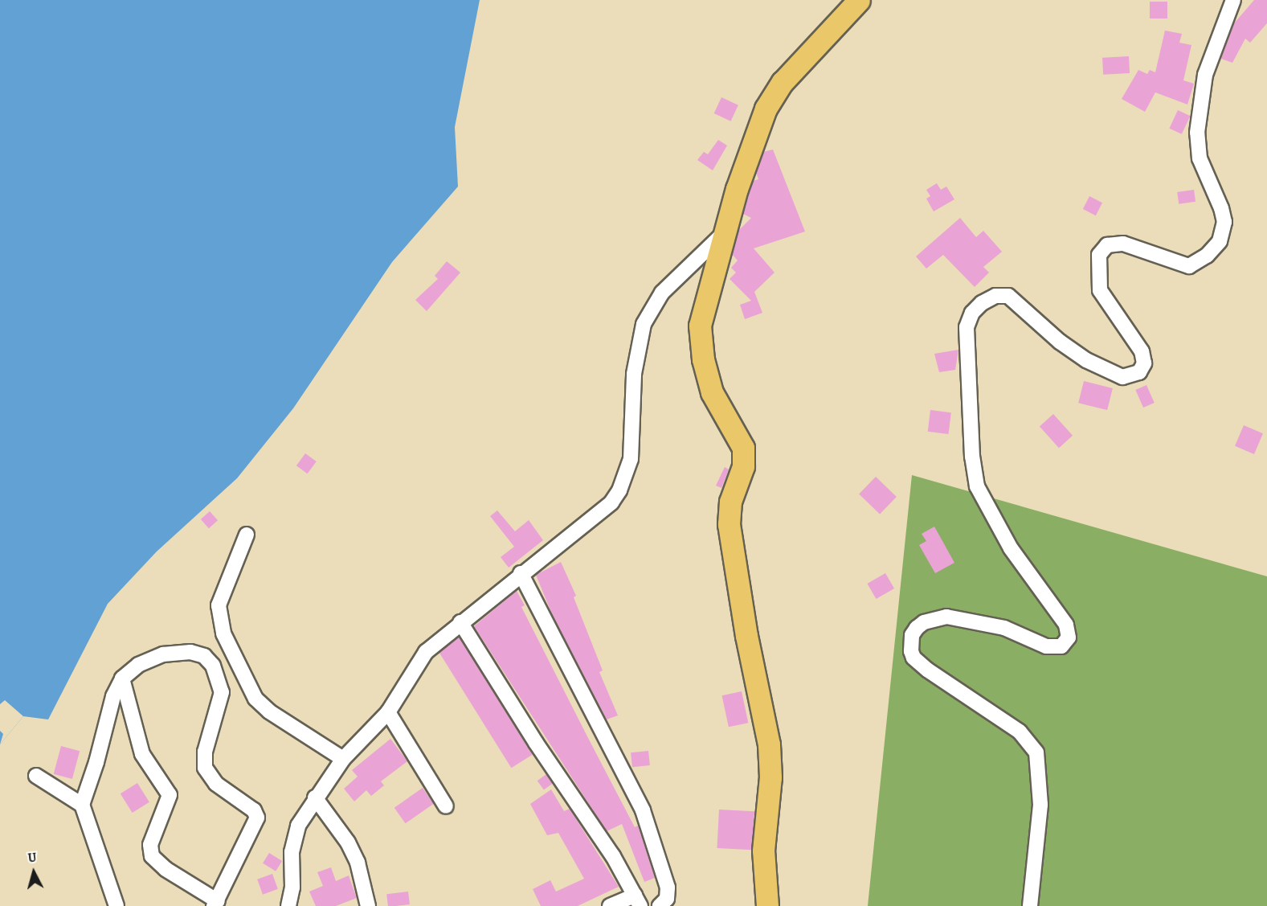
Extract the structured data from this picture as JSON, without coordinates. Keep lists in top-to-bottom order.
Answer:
{
  "north": "top"
}
